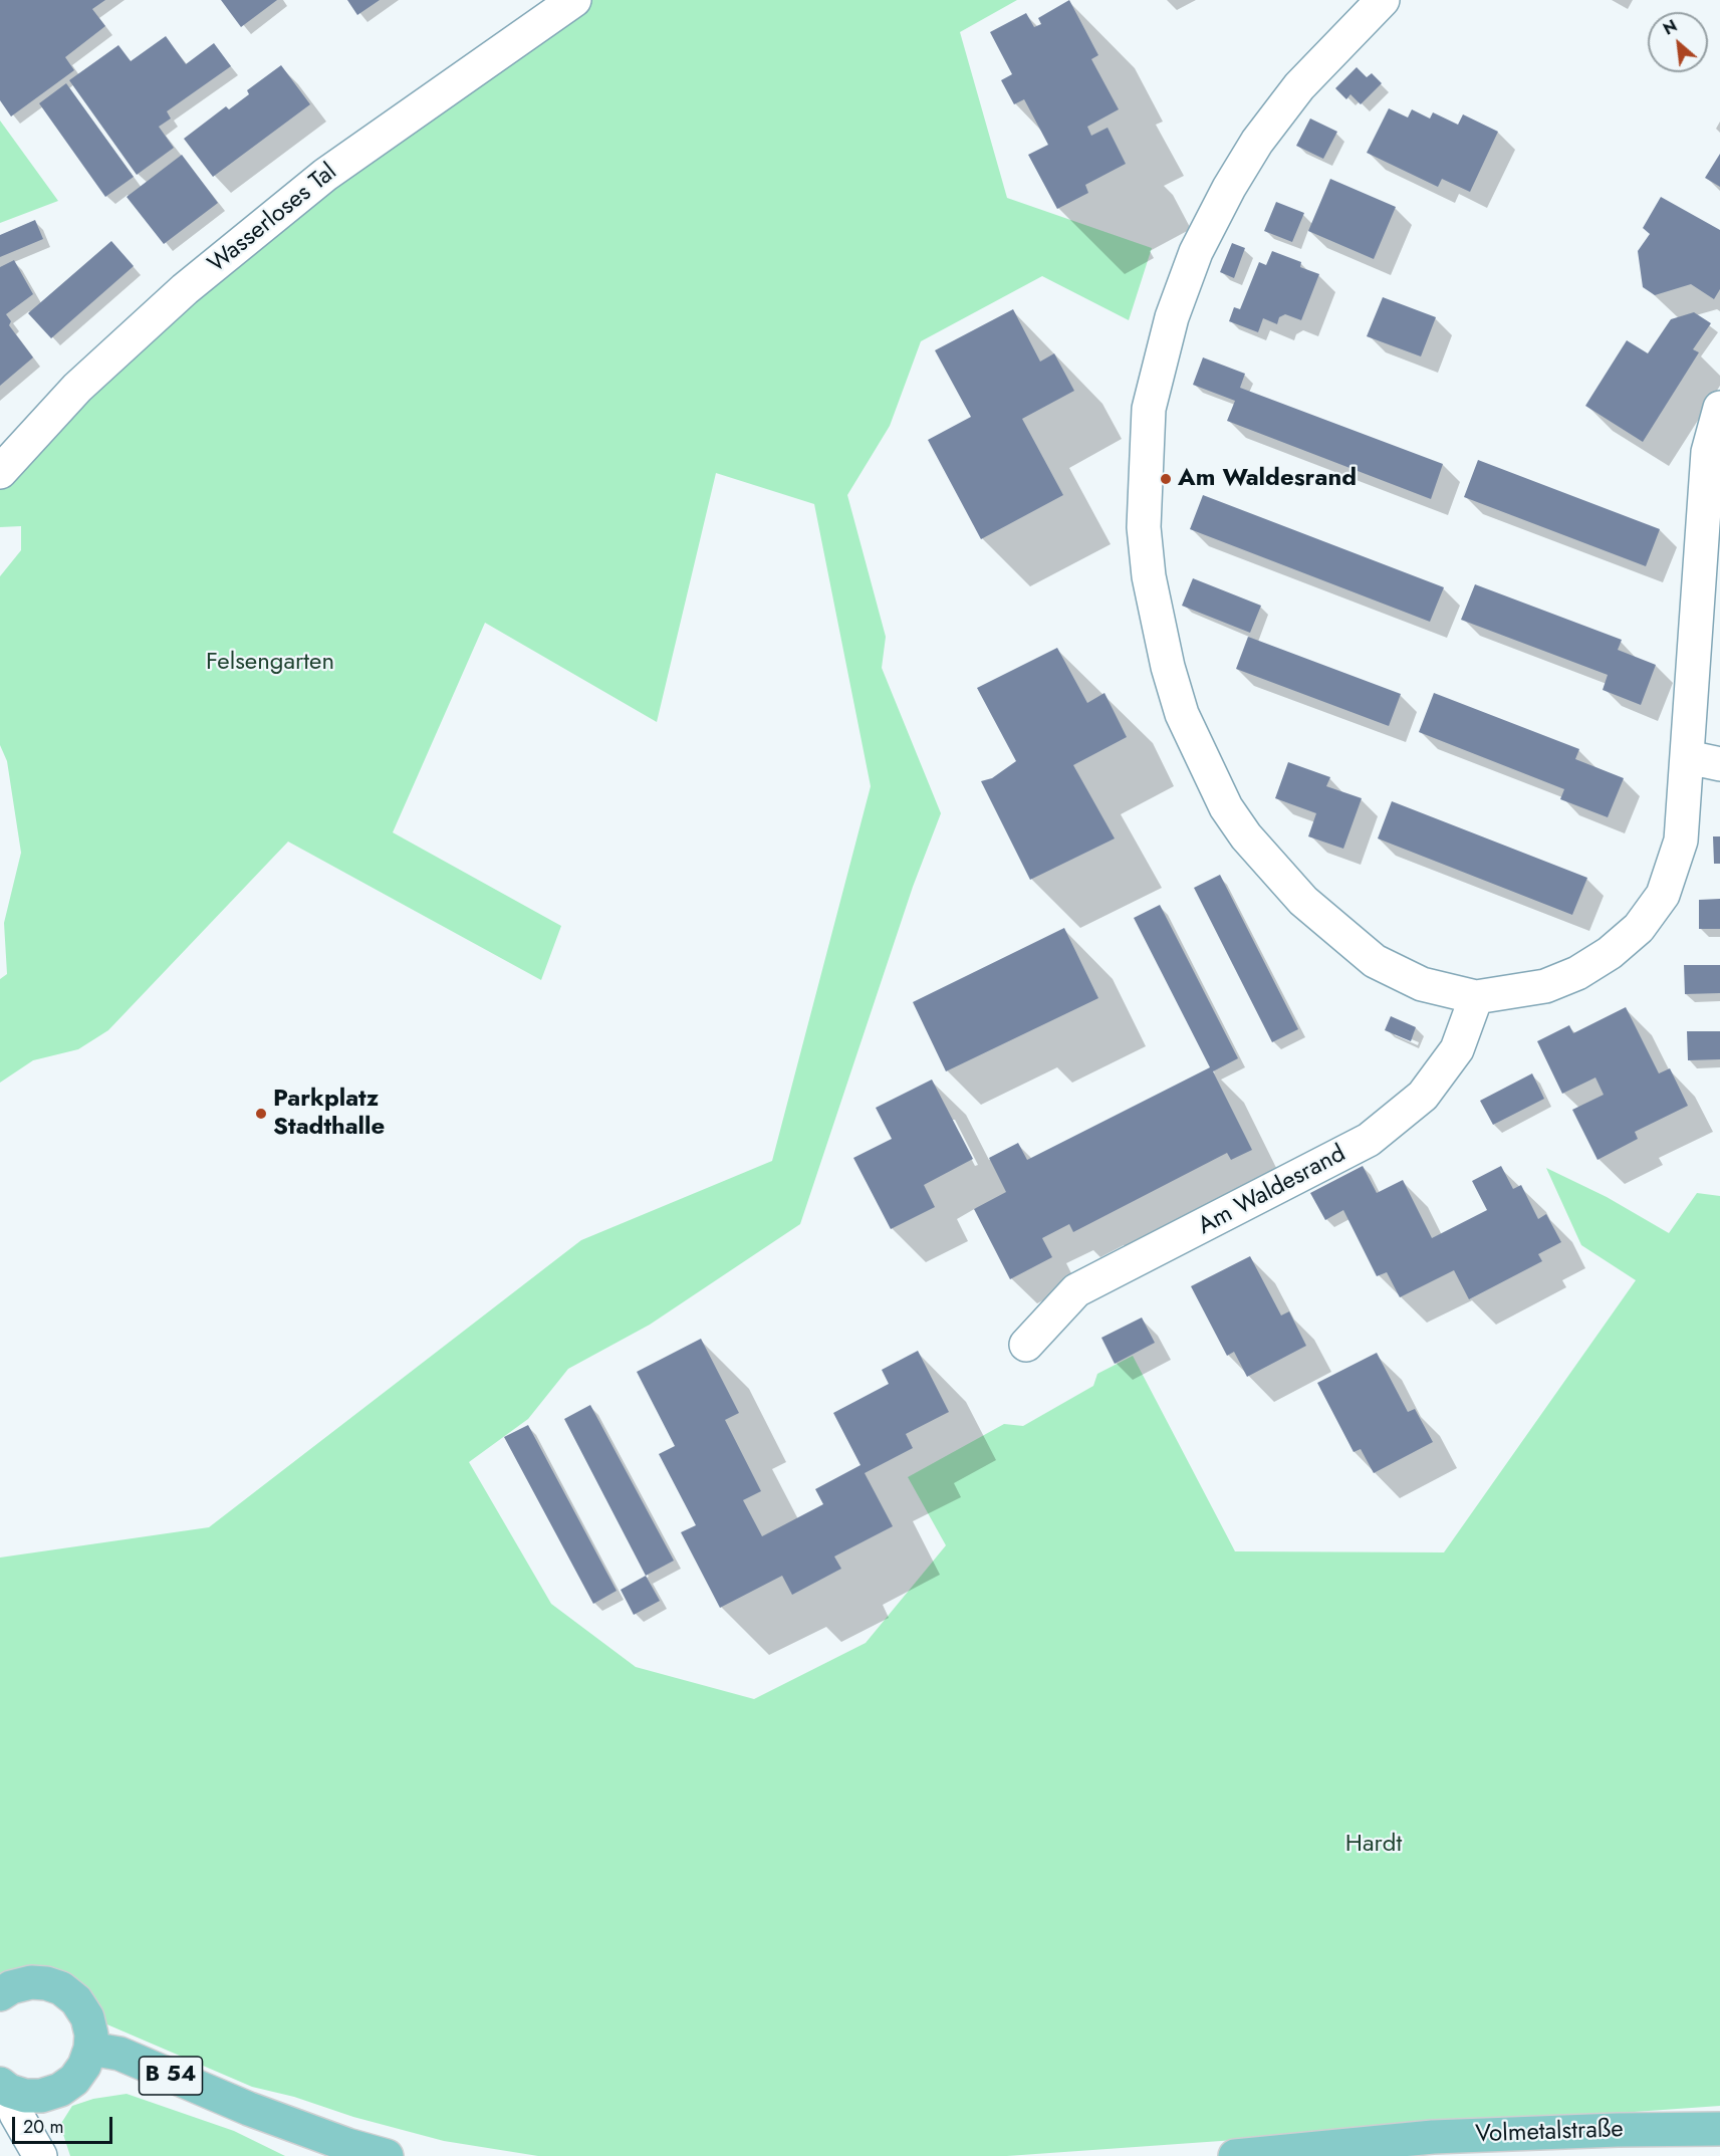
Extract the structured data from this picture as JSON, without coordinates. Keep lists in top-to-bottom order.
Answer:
{
  "streets": {
    "main road": ["B 54", "Volmetalstraße"],
    "street": ["Wasserloses Tal", "Am Waldesrand"]
  },
  "parks": ["Felsengarten", "Hardt"],
  "places": ["Am Waldesrand", "Parkplatz Stadthalle"],
  "scale_bar": "20 m",
  "north": "top left"
}
